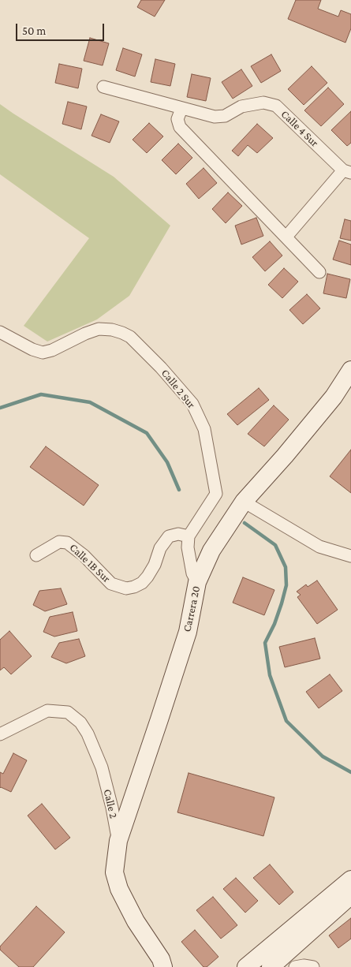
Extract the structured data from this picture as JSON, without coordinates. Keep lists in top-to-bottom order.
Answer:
{
  "streets": {
    "street": [
      "Calle 4 Sur",
      "Calle 2 Sur",
      "Calle 1B Sur",
      "Carrera 20",
      "Calle 2"
    ]
  },
  "crossings": [
    ["Calle 2 Sur", "Calle 1B Sur"],
    ["Carrera 20", "Calle 2"]
  ],
  "scale_bar": "50 m"
}
